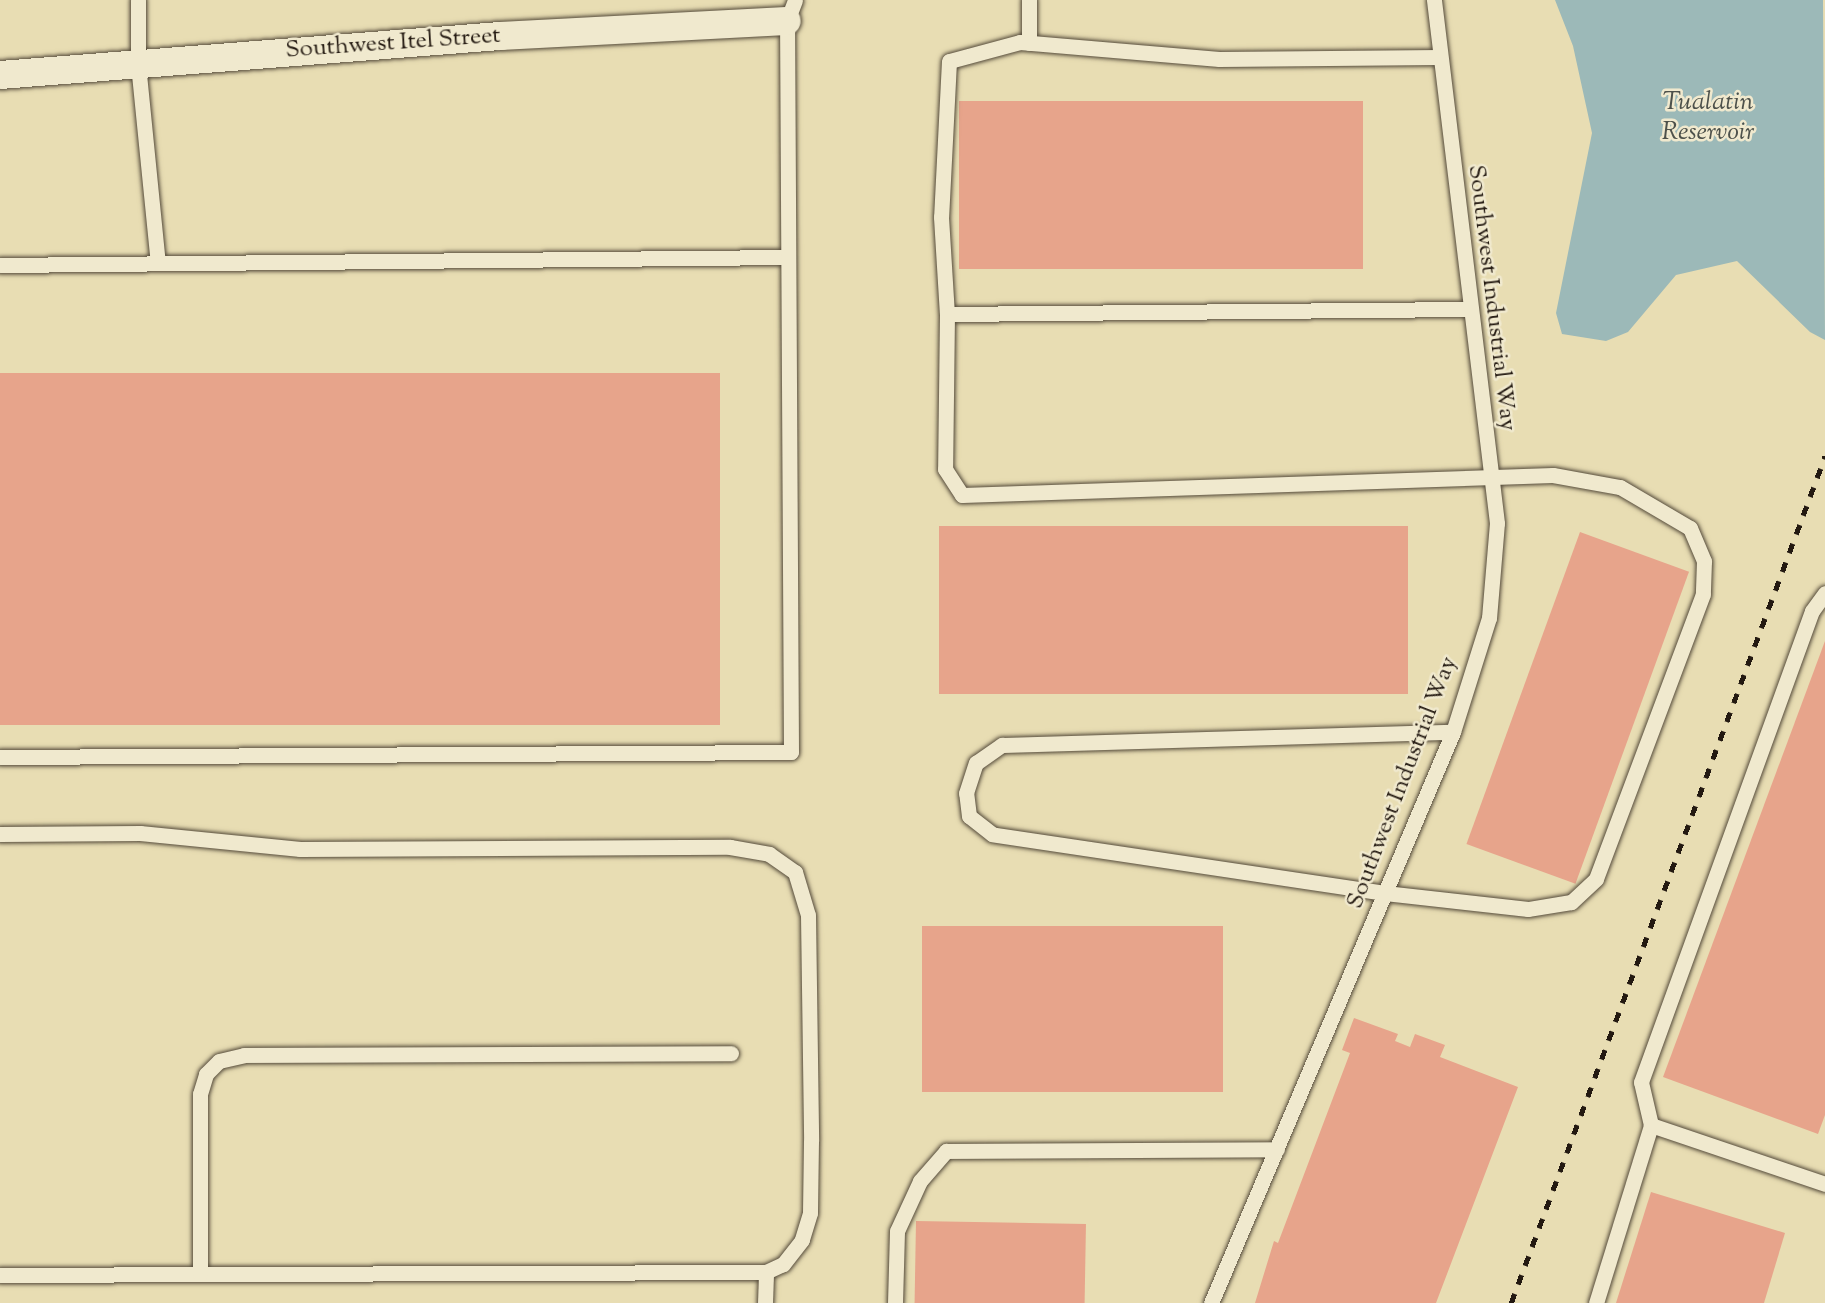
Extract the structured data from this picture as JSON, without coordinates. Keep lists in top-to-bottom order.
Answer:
{
  "streets": {
    "street": ["Southwest Itel Street"],
    "lane": ["Southwest Industrial Way"]
  },
  "water": ["Tualatin Reservoir"]
}
